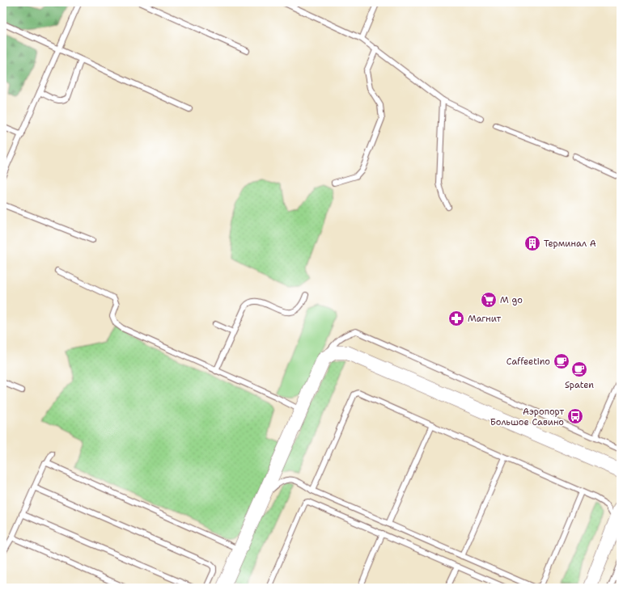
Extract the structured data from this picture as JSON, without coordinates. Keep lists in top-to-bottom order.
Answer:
{
  "places": {
    "building": ["Терминал А"],
    "supermarket": ["М go"],
    "pharmacy": ["Магнит"],
    "cafe": ["Caffeetino", "Spaten"],
    "bus stop": ["Аэропорт Большое Савино"]
  }
}
